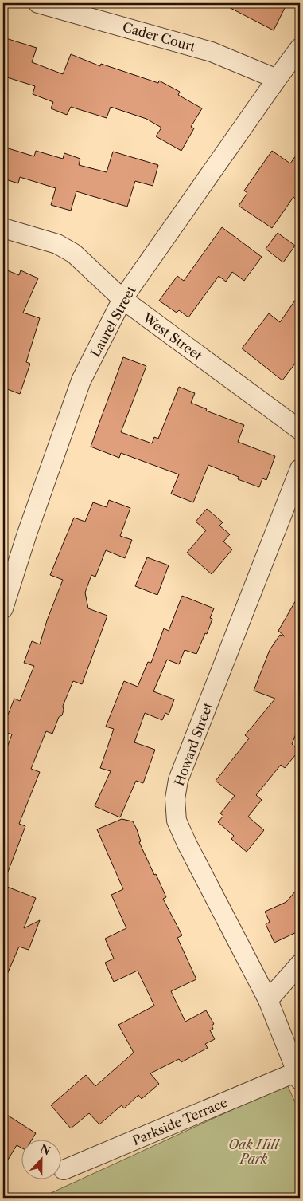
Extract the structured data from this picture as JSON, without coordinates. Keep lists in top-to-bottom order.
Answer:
{
  "streets": {
    "street": [
      "Cader Court",
      "Laurel Street",
      "West Street",
      "Howard Street",
      "Parkside Terrace"
    ]
  },
  "crossings": [
    ["Cader Court", "Laurel Street"],
    ["Laurel Street", "West Street"],
    ["Howard Street", "Parkside Terrace"]
  ],
  "parks": ["Oak Hill Park"],
  "north": "top"
}
